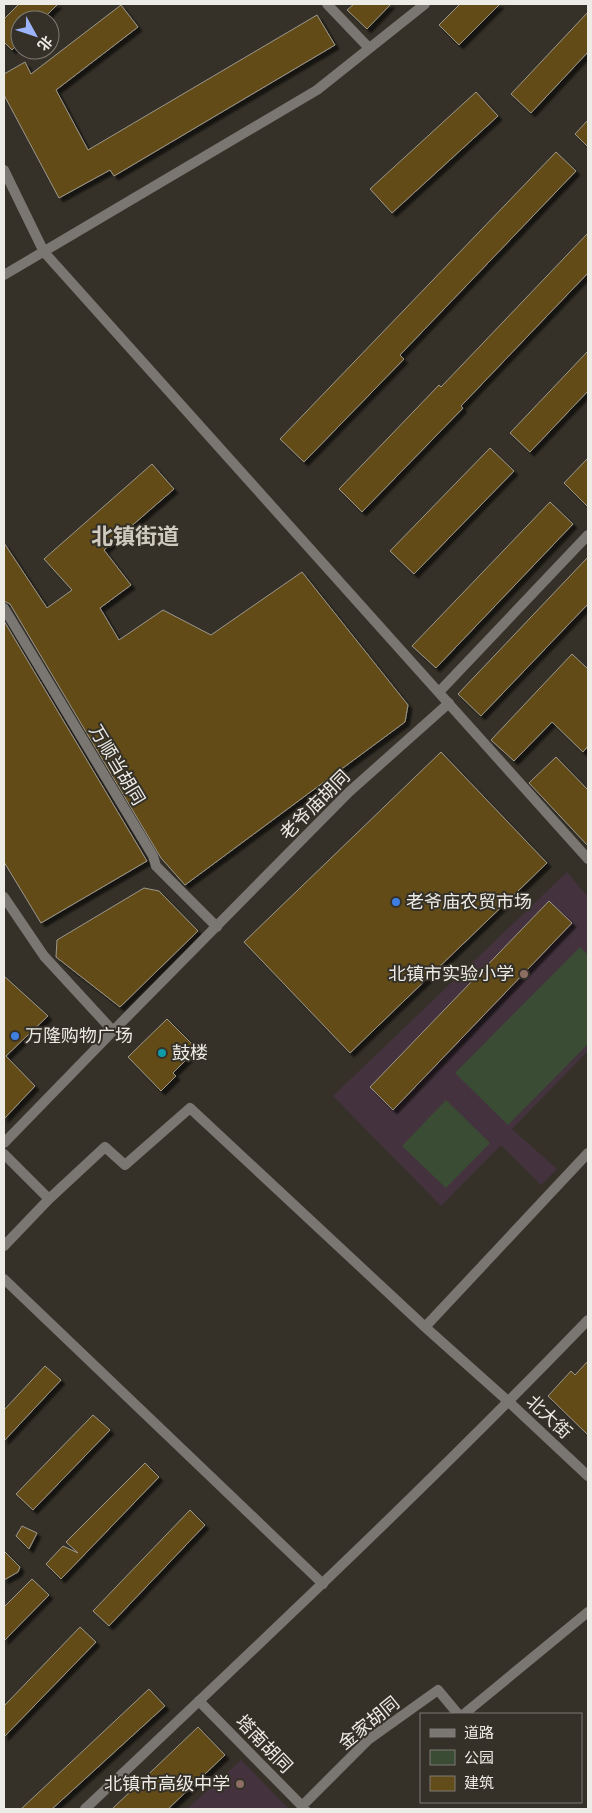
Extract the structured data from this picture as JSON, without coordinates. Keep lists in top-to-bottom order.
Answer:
{
  "streets": {
    "street": [
      "万顺当胡同",
      "老爷庙胡同",
      "北大街",
      "金家胡同",
      "塔南胡同"
    ]
  },
  "crossings": [
    ["万顺当胡同", "老爷庙胡同"],
    ["金家胡同", "塔南胡同"]
  ],
  "districts": ["北镇街道"],
  "places": [
    "老爷庙农贸市场",
    "北镇市实验小学",
    "万隆购物广场",
    "鼓楼",
    "北镇市高级中学"
  ],
  "legend": ["道路", "公园", "建筑"],
  "north": "bottom right"
}
